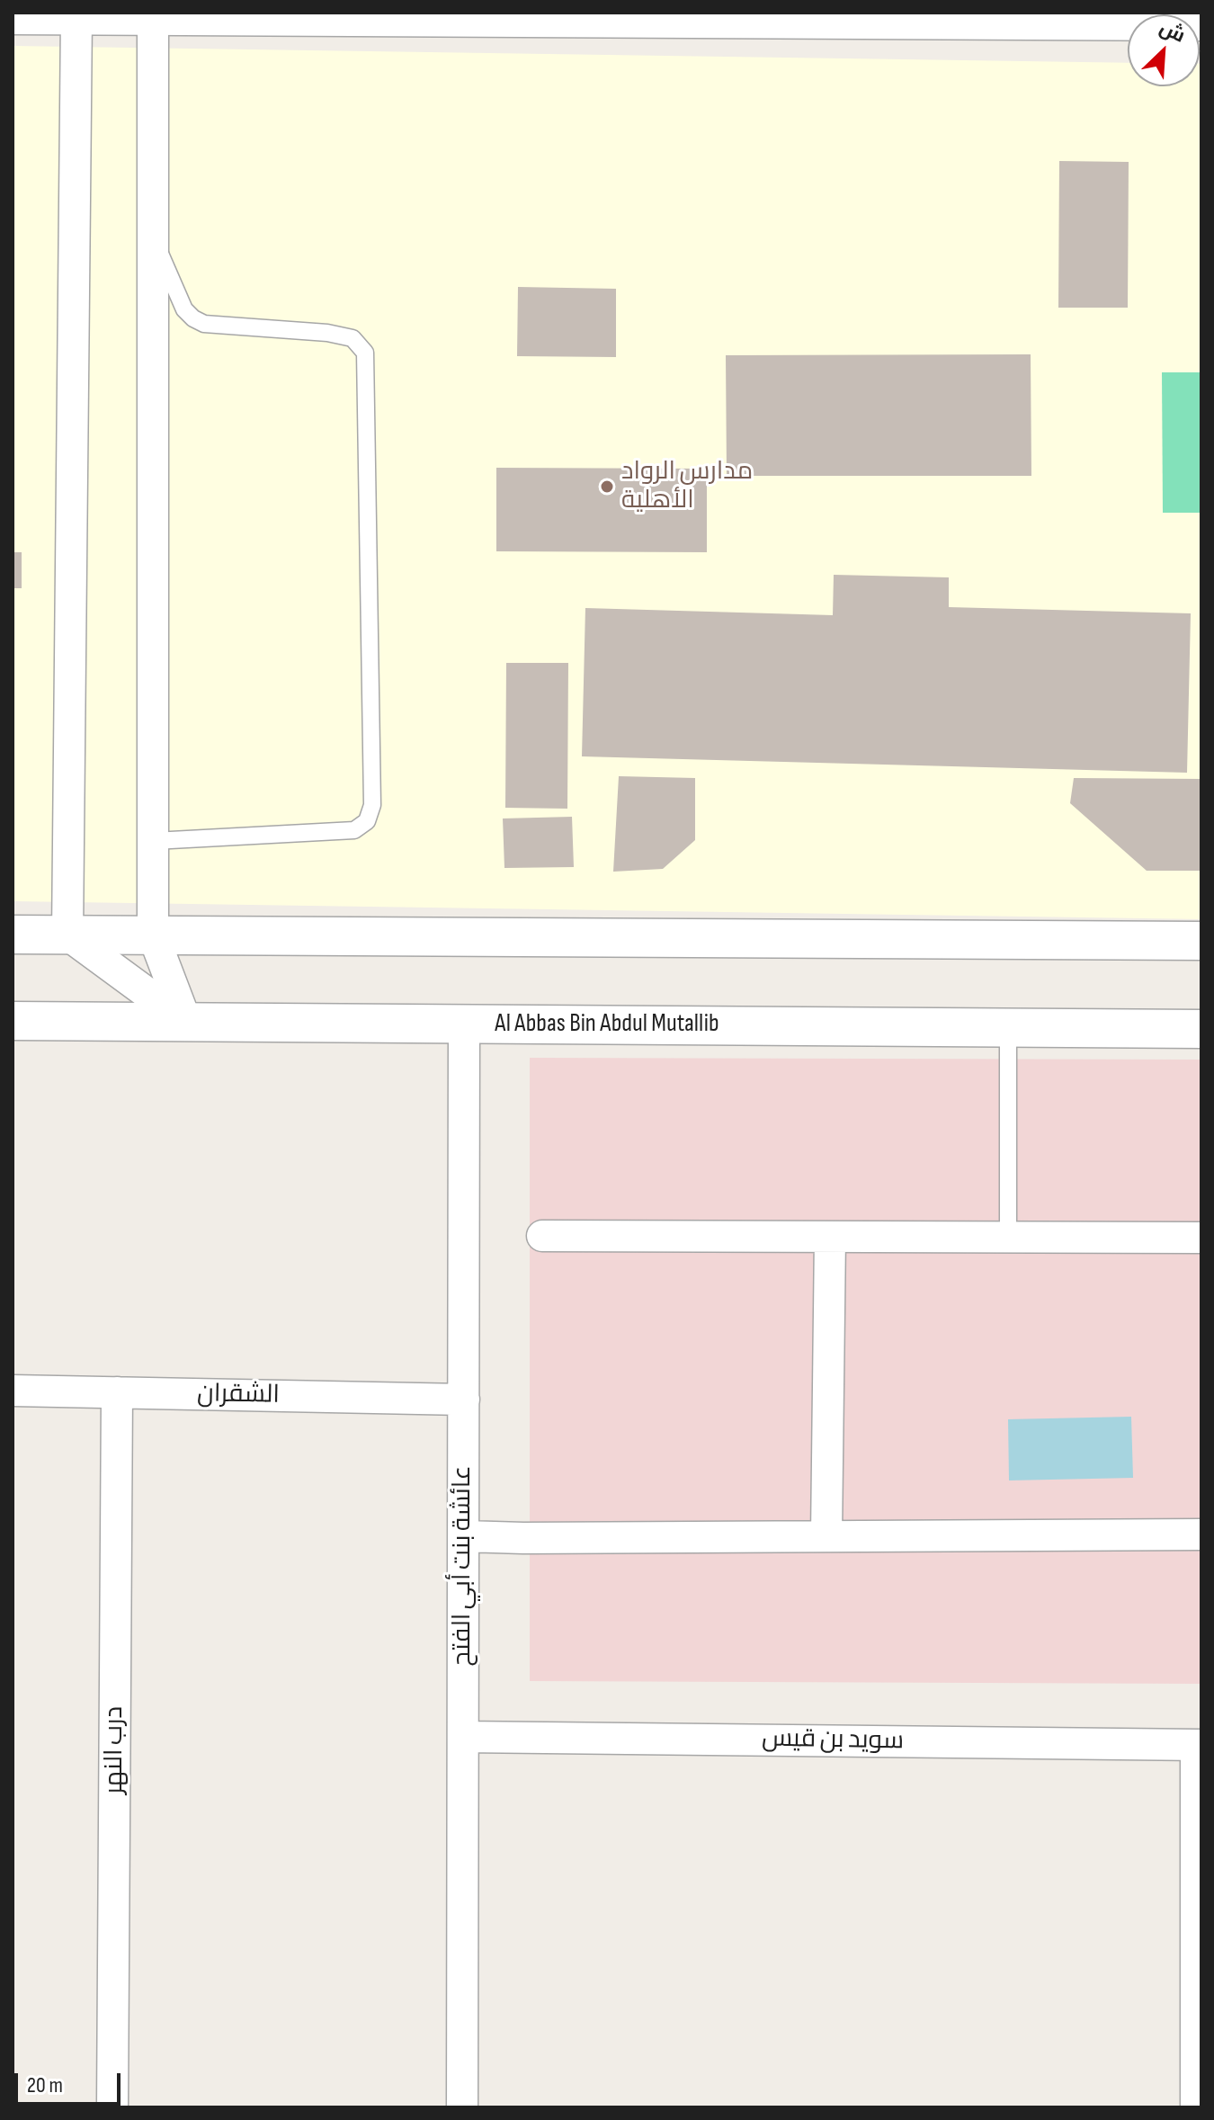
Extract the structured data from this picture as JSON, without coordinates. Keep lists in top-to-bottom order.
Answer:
{
  "streets": {
    "street": [
      "Al Abbas Bin Abdul Mutallib",
      "الشقران",
      "عائشة بنت أبي الفتح",
      "سويد بن قيس",
      "درب النهر"
    ]
  },
  "crossings": [
    ["Al Abbas Bin Abdul Mutallib", "عائشة بنت أبي الفتح"],
    ["الشقران", "عائشة بنت أبي الفتح"],
    ["الشقران", "درب النهر"],
    ["عائشة بنت أبي الفتح", "سويد بن قيس"]
  ],
  "places": ["مدارس الرواد الأهلية"],
  "scale_bar": "20 m",
  "north": "top right"
}
